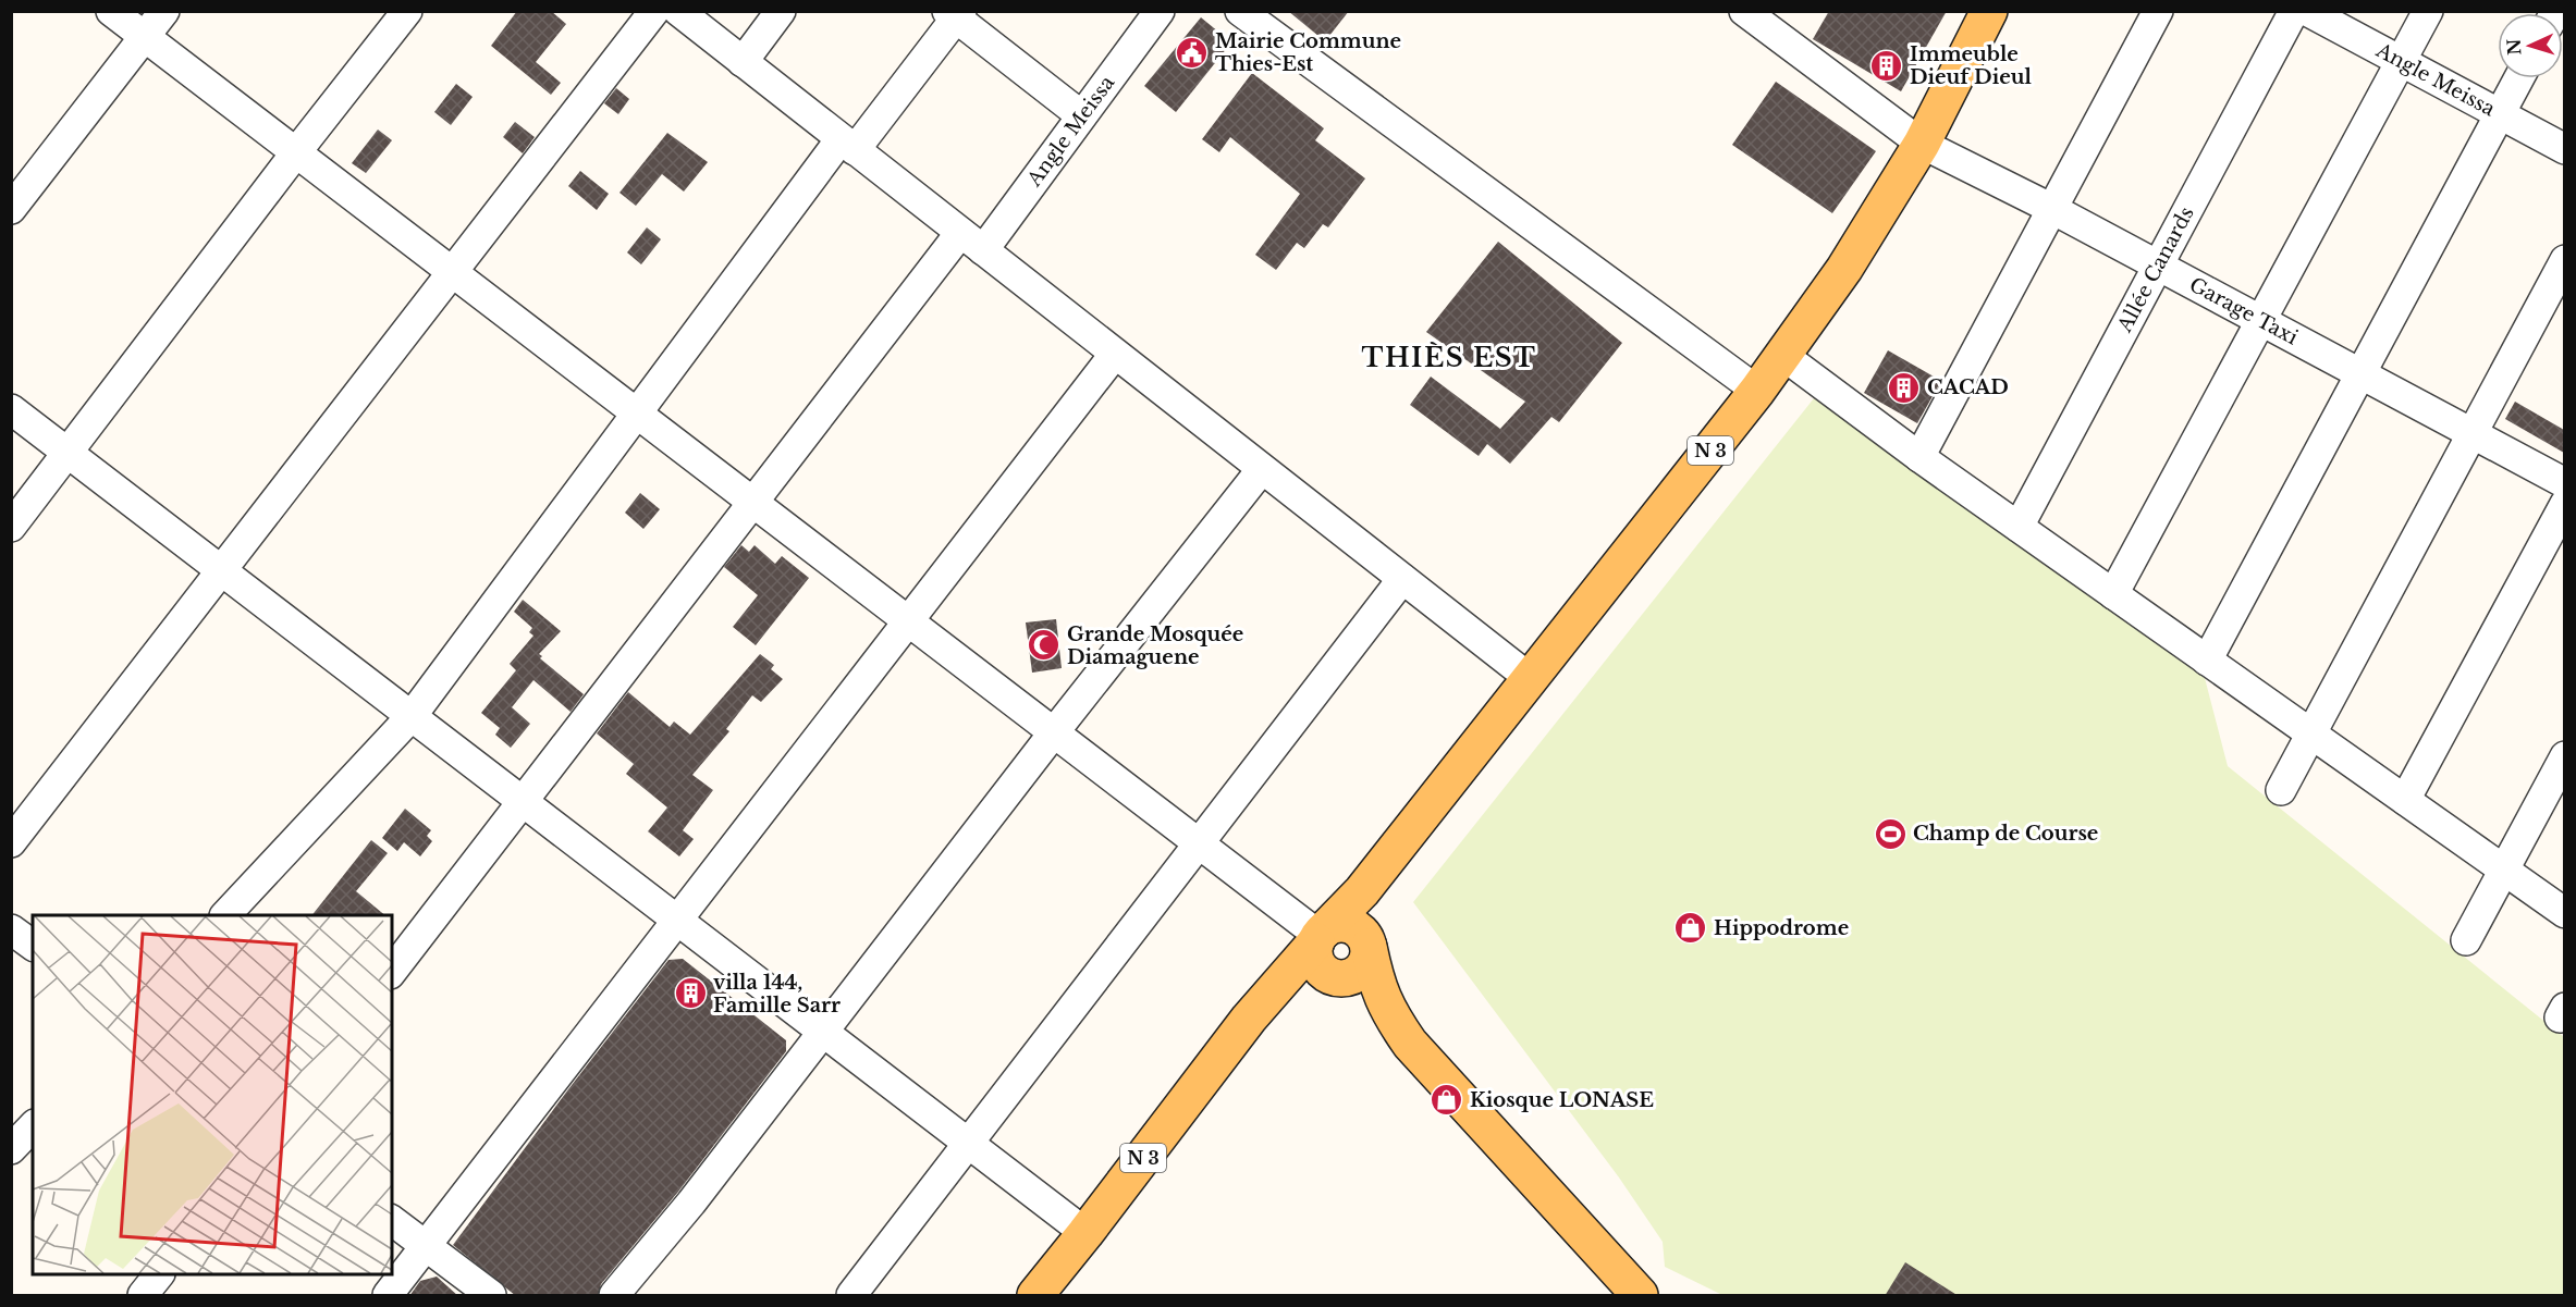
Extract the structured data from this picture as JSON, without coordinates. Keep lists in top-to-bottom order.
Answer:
{
  "streets": {
    "main road": ["N 3"],
    "street": ["Angle Meissa", "Allée Canards", "Garage Taxi"]
  },
  "crossings": [
    ["Allée Canards", "Garage Taxi"],
    ["Garage Taxi", "N 3"]
  ],
  "districts": ["THIÈS EST"],
  "places": {
    "public building": ["Mairie Commune Thies-Est"],
    "building": ["Immeuble Dieuf Dieul", "CACAD", "villa 144, Famille Sarr"],
    "mosque": ["Grande Mosquée Diamaguene"],
    "sports": ["Champ de Course"],
    "shop": ["Hippodrome", "Kiosque LONASE"]
  },
  "north": "left"
}
